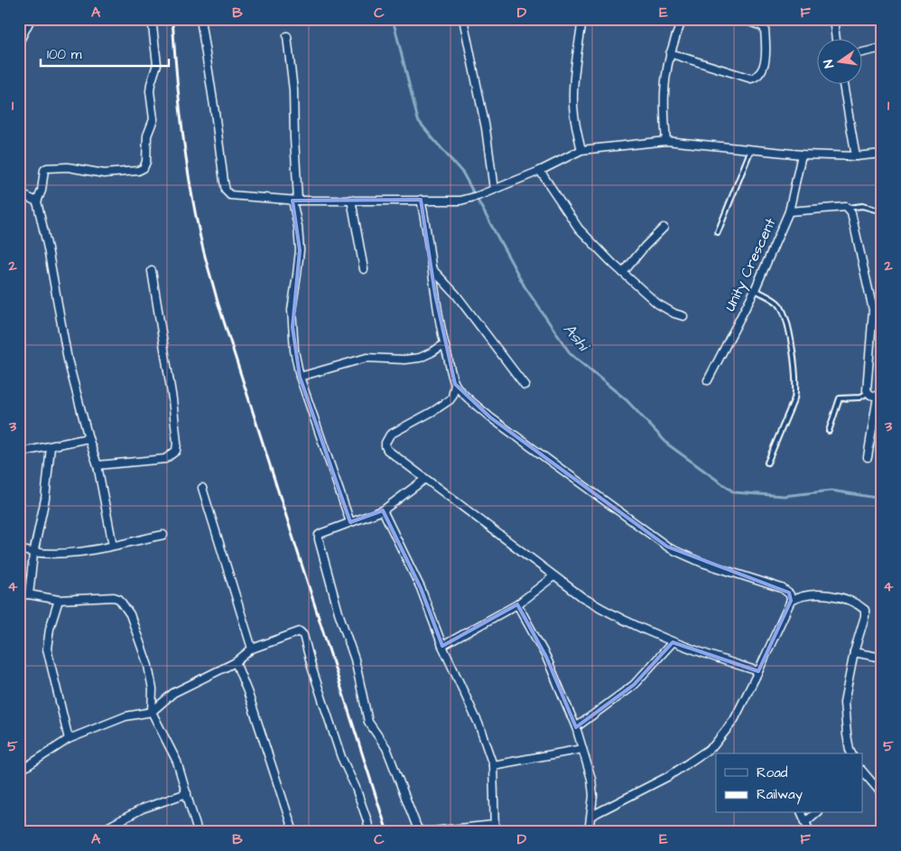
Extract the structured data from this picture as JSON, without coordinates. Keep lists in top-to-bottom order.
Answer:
{
  "streets": {
    "street": ["Unity Crescent"]
  },
  "water": ["Ashi"],
  "legend": ["Road", "Railway"],
  "scale_bar": "100 m",
  "north": "left",
  "grid": {
    "columns": [
      "A",
      "B",
      "C",
      "D",
      "E",
      "F"
    ],
    "rows": [
      "1",
      "2",
      "3",
      "4",
      "5"
    ]
  }
}
